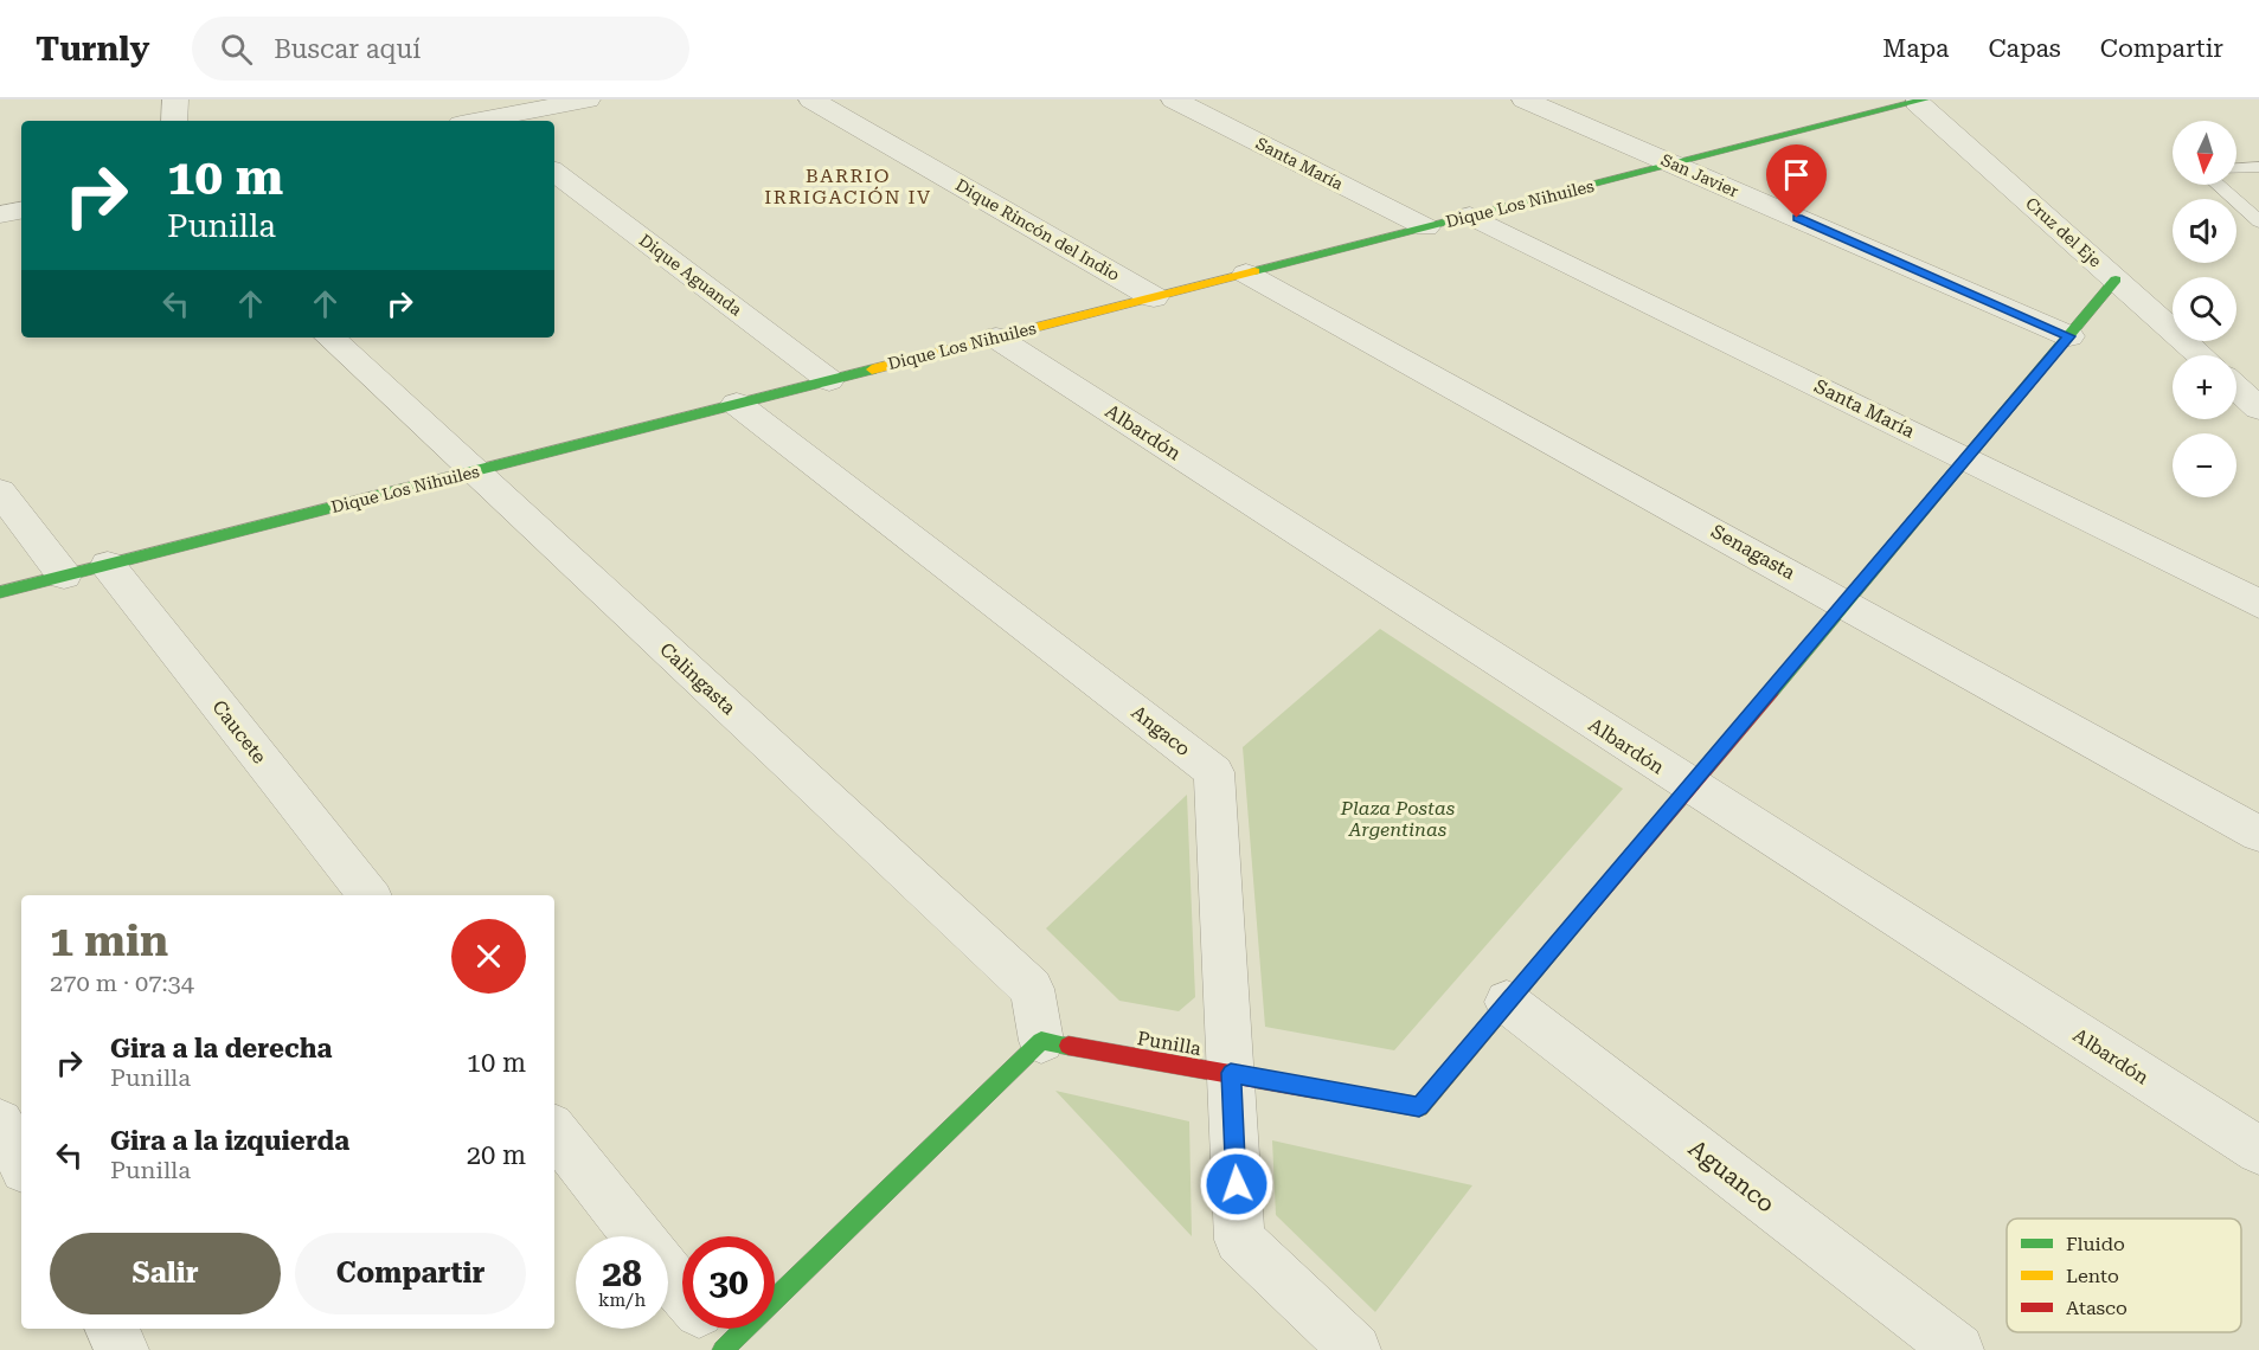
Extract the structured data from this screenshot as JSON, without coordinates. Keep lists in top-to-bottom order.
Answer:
{
  "streets": {
    "street": [
      "Santa María",
      "San Javier",
      "Dique Los Nihuiles",
      "Dique Rincón del Indio",
      "Cruz del Eje",
      "Dique Aguanda",
      "Albardón",
      "Senagasta",
      "Calingasta",
      "Angaco",
      "Caucete",
      "Punilla",
      "Aguanco"
    ]
  },
  "crossings": [
    ["Santa María", "Dique Los Nihuiles"],
    ["Santa María", "Punilla"],
    ["San Javier", "Dique Los Nihuiles"],
    ["San Javier", "Punilla"],
    ["Dique Los Nihuiles", "Dique Rincón del Indio"],
    ["Dique Los Nihuiles", "Cruz del Eje"],
    ["Dique Los Nihuiles", "Dique Aguanda"],
    ["Dique Los Nihuiles", "Albardón"],
    ["Dique Los Nihuiles", "Senagasta"],
    ["Dique Los Nihuiles", "Calingasta"],
    ["Dique Los Nihuiles", "Angaco"],
    ["Dique Los Nihuiles", "Caucete"],
    ["Cruz del Eje", "Punilla"],
    ["Albardón", "Punilla"],
    ["Senagasta", "Punilla"],
    ["Calingasta", "Punilla"],
    ["Angaco", "Punilla"],
    ["Punilla", "Aguanco"]
  ],
  "districts": ["BARRIO IRRIGACIÓN IV"],
  "parks": ["Plaza Postas Argentinas"],
  "legend": ["Fluido", "Lento", "Atasco"],
  "north": "bottom",
  "page": {
    "header": "Turnly",
    "search": "Buscar aquí",
    "nav": ["Mapa", "Capas", "Compartir"],
    "map_buttons": ["+", "−"],
    "turn": ["10 m", "Punilla"],
    "heading": ["1 min", "270 m · 07:34"],
    "list": [
      {
        "name": "Gira a la derecha",
        "note": "Punilla",
        "value": "10 m"
      },
      {
        "name": "Gira a la izquierda",
        "note": "Punilla",
        "value": "20 m"
      }
    ],
    "buttons": ["Salir", "Compartir"],
    "speed": "28 km/h",
    "limit": "30"
  }
}
